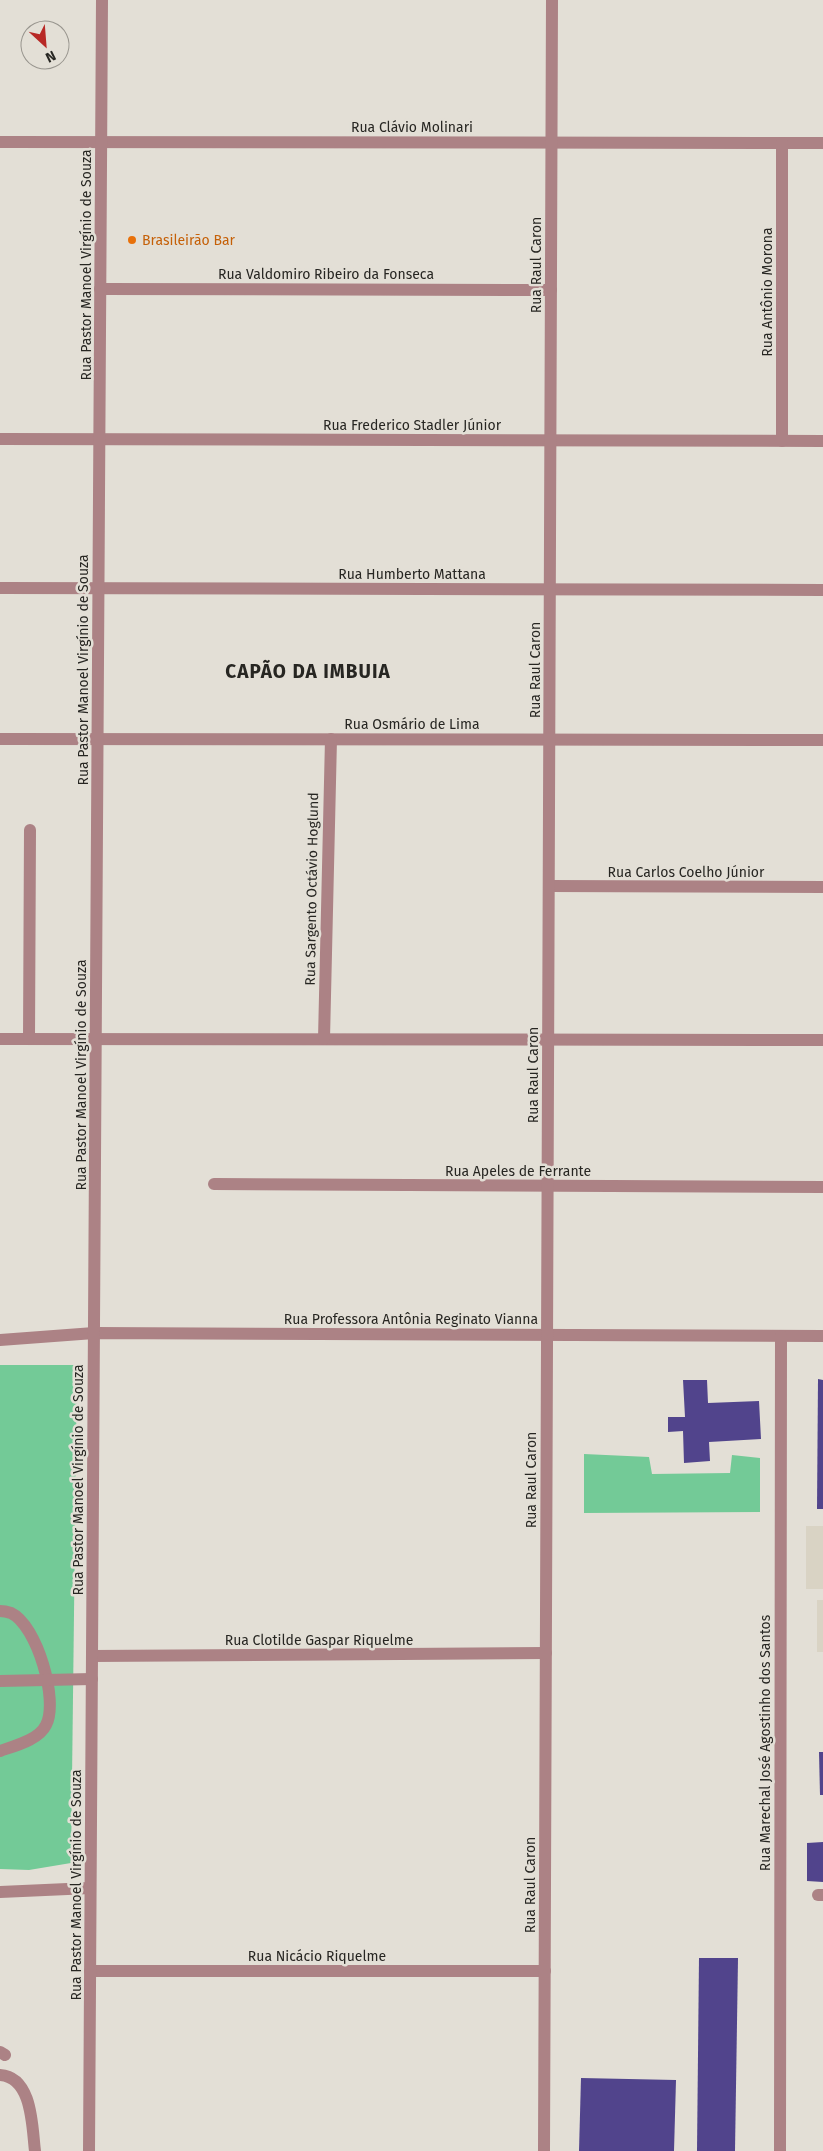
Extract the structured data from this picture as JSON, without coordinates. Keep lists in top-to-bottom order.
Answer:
{
  "streets": {
    "street": [
      "Rua Clávio Molinari",
      "Rua Pastor Manoel Virgínio de Souza",
      "Rua Raul Caron",
      "Rua Valdomiro Ribeiro da Fonseca",
      "Rua Antônio Morona",
      "Rua Frederico Stadler Júnior",
      "Rua Humberto Mattana",
      "Rua Osmário de Lima",
      "Rua Carlos Coelho Júnior",
      "Rua Sargento Octávio Hoglund",
      "Rua Apeles de Ferrante",
      "Rua Professora Antônia Reginato Vianna",
      "Rua Clotilde Gaspar Riquelme",
      "Rua Marechal José Agostinho dos Santos",
      "Rua Nicácio Riquelme"
    ]
  },
  "crossings": [
    ["Rua Clávio Molinari", "Rua Pastor Manoel Virgínio de Souza"],
    ["Rua Clávio Molinari", "Rua Raul Caron"],
    ["Rua Clávio Molinari", "Rua Antônio Morona"],
    ["Rua Pastor Manoel Virgínio de Souza", "Rua Valdomiro Ribeiro da Fonseca"],
    ["Rua Pastor Manoel Virgínio de Souza", "Rua Frederico Stadler Júnior"],
    ["Rua Pastor Manoel Virgínio de Souza", "Rua Humberto Mattana"],
    ["Rua Pastor Manoel Virgínio de Souza", "Rua Osmário de Lima"],
    ["Rua Pastor Manoel Virgínio de Souza", "Rua Professora Antônia Reginato Vianna"],
    ["Rua Pastor Manoel Virgínio de Souza", "Rua Clotilde Gaspar Riquelme"],
    ["Rua Pastor Manoel Virgínio de Souza", "Rua Nicácio Riquelme"],
    ["Rua Raul Caron", "Rua Valdomiro Ribeiro da Fonseca"],
    ["Rua Raul Caron", "Rua Frederico Stadler Júnior"],
    ["Rua Raul Caron", "Rua Humberto Mattana"],
    ["Rua Raul Caron", "Rua Osmário de Lima"],
    ["Rua Raul Caron", "Rua Carlos Coelho Júnior"],
    ["Rua Raul Caron", "Rua Apeles de Ferrante"],
    ["Rua Raul Caron", "Rua Professora Antônia Reginato Vianna"],
    ["Rua Raul Caron", "Rua Clotilde Gaspar Riquelme"],
    ["Rua Raul Caron", "Rua Nicácio Riquelme"],
    ["Rua Antônio Morona", "Rua Frederico Stadler Júnior"],
    ["Rua Osmário de Lima", "Rua Sargento Octávio Hoglund"],
    ["Rua Professora Antônia Reginato Vianna", "Rua Marechal José Agostinho dos Santos"]
  ],
  "districts": ["CAPÃO DA IMBUIA"],
  "places": ["Brasileirão Bar"],
  "north": "bottom right"
}
